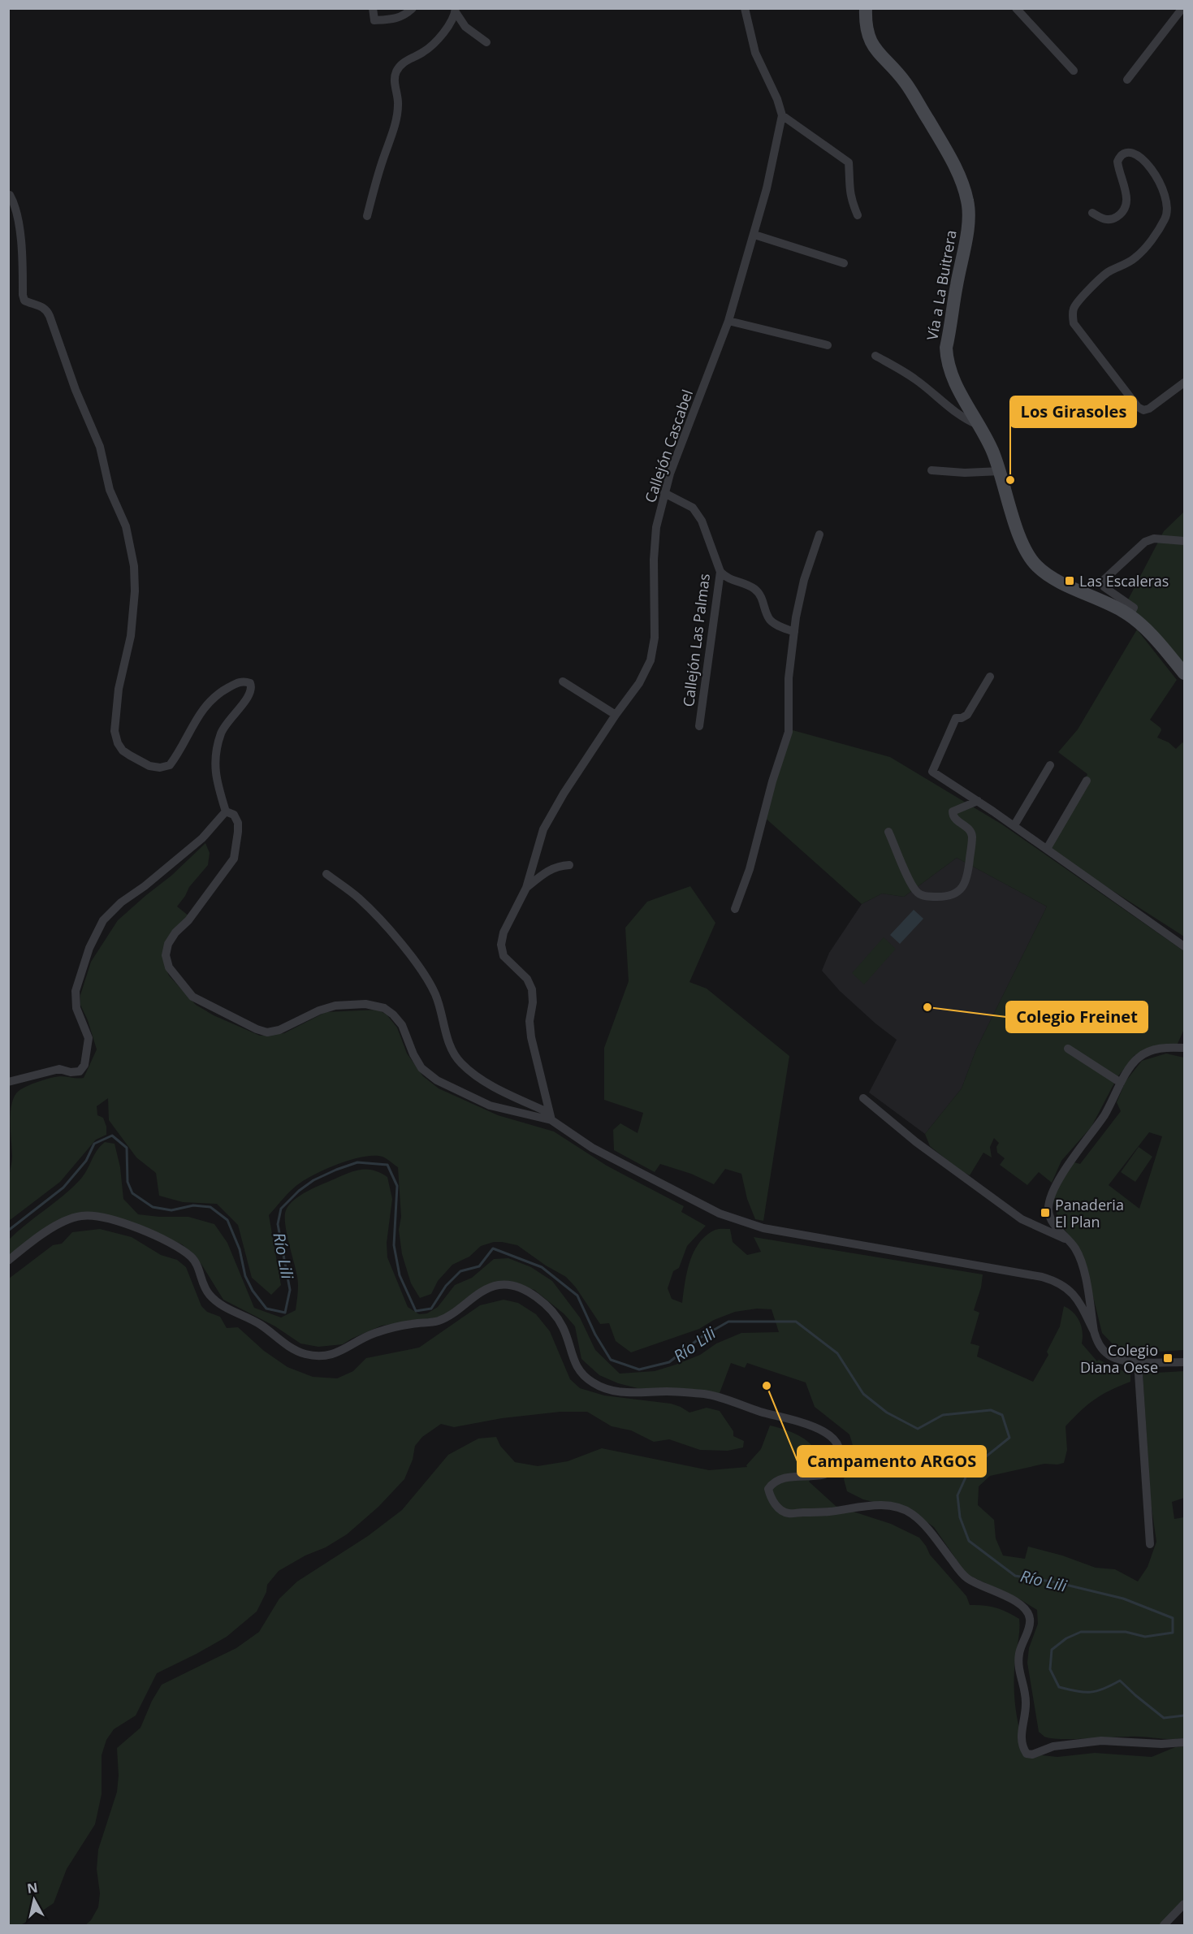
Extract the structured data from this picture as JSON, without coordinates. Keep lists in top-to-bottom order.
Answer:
{
  "streets": {
    "street": ["Vía a La Buitrera", "Callejón Cascabel", "Callejón Las Palmas"]
  },
  "crossings": [
    ["Callejón Cascabel", "Callejón Las Palmas"]
  ],
  "water": ["Río Lili"],
  "places": {
    "other": ["Los Girasoles", "Colegio Freinet", "Campamento ARGOS"],
    "transit": ["Las Escaleras", "Panaderia El Plan", "Colegio Diana Oese"]
  },
  "north": "top"
}
